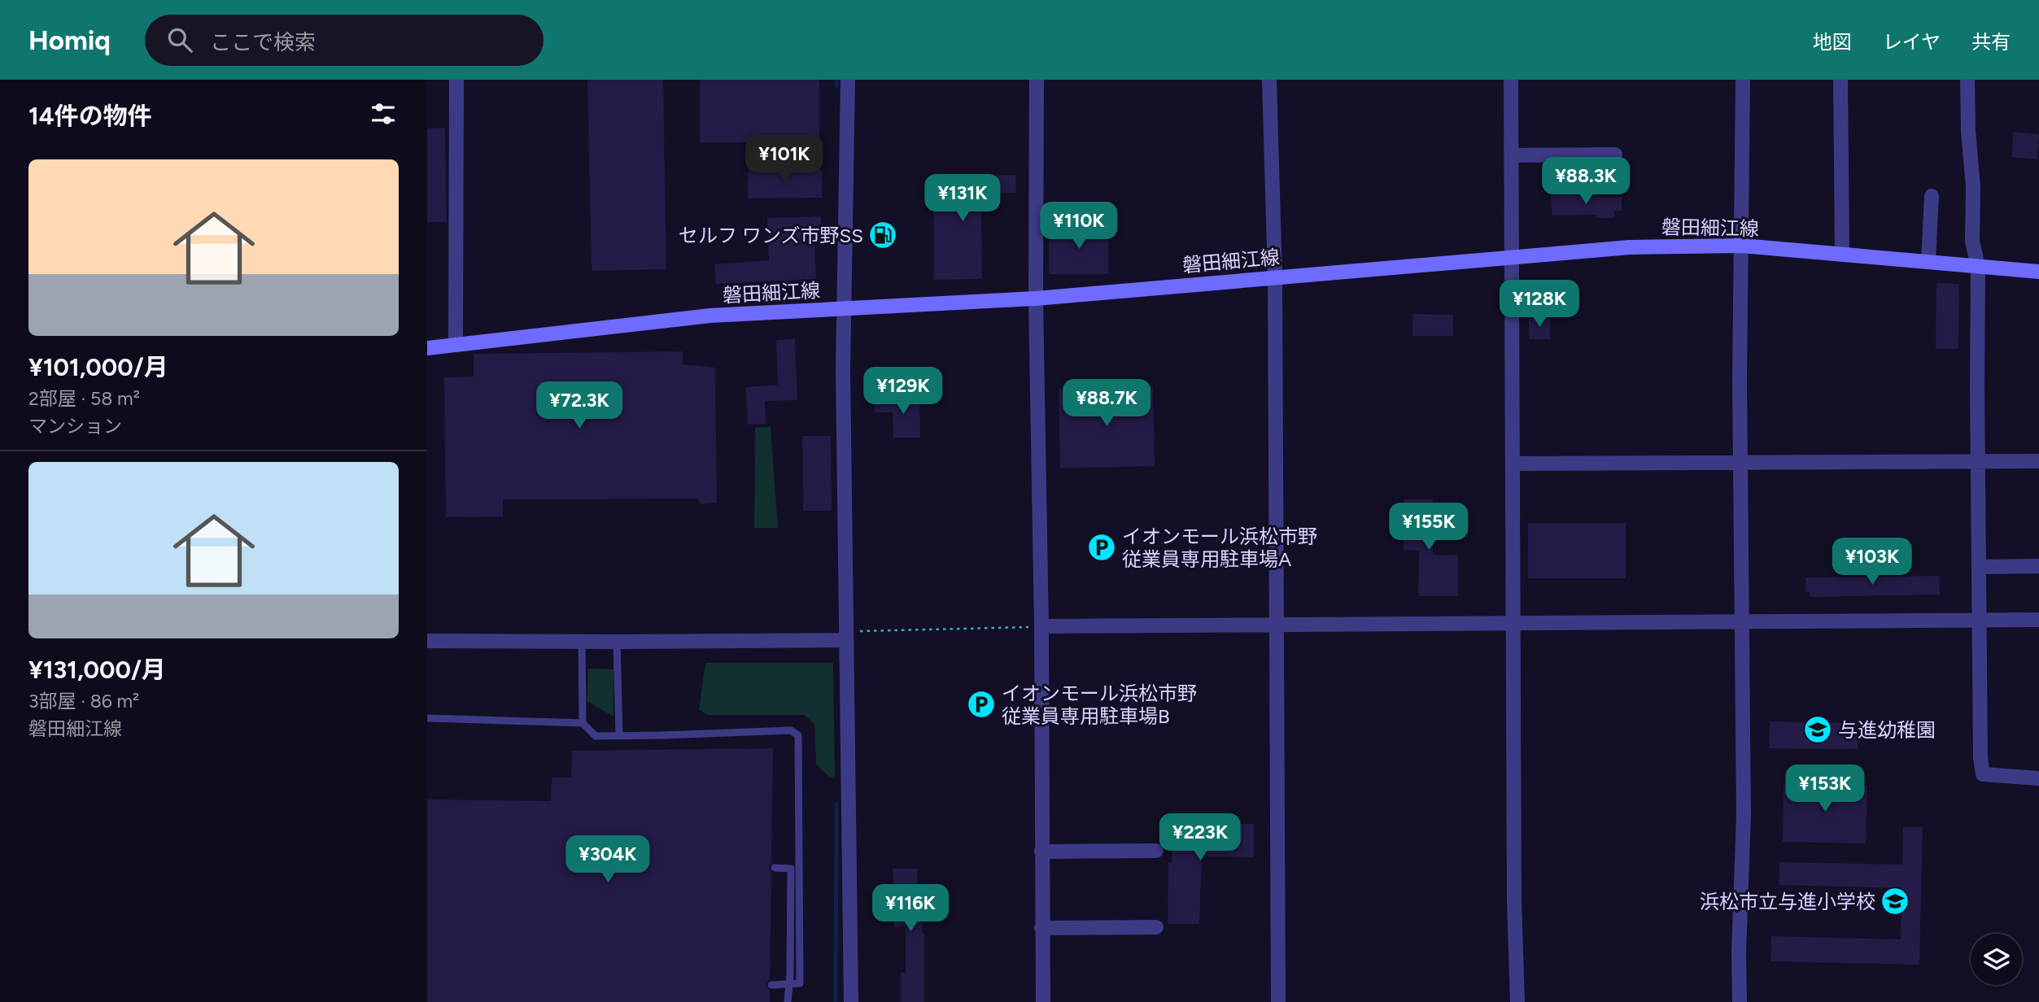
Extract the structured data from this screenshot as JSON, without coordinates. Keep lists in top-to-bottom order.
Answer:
{
  "streets": {
    "main road": ["磐田細江線"]
  },
  "places": {
    "fuel station": ["セルフ ワンズ市野SS"],
    "parking": ["イオンモール浜松市野 従業員専用駐車場A", "イオンモール浜松市野 従業員専用駐車場B"],
    "school or university": ["与進幼稚園", "浜松市立与進小学校"]
  },
  "page": {
    "header": "Homiq",
    "search": "ここで検索",
    "nav": ["地図", "レイヤ", "共有"],
    "heading": "14件の物件",
    "price": [
      "¥101K",
      "¥88.3K",
      "¥131K",
      "¥110K",
      "¥128K",
      "¥129K",
      "¥88.7K",
      "¥72.3K",
      "¥155K",
      "¥103K",
      "¥153K",
      "¥223K",
      "¥304K",
      "¥116K"
    ],
    "list": [
      {
        "name": "¥101,000/月",
        "note": "2部屋 · 58 m² · マンション"
      },
      {
        "name": "¥131,000/月",
        "note": "3部屋 · 86 m² · 磐田細江線"
      }
    ]
  }
}
